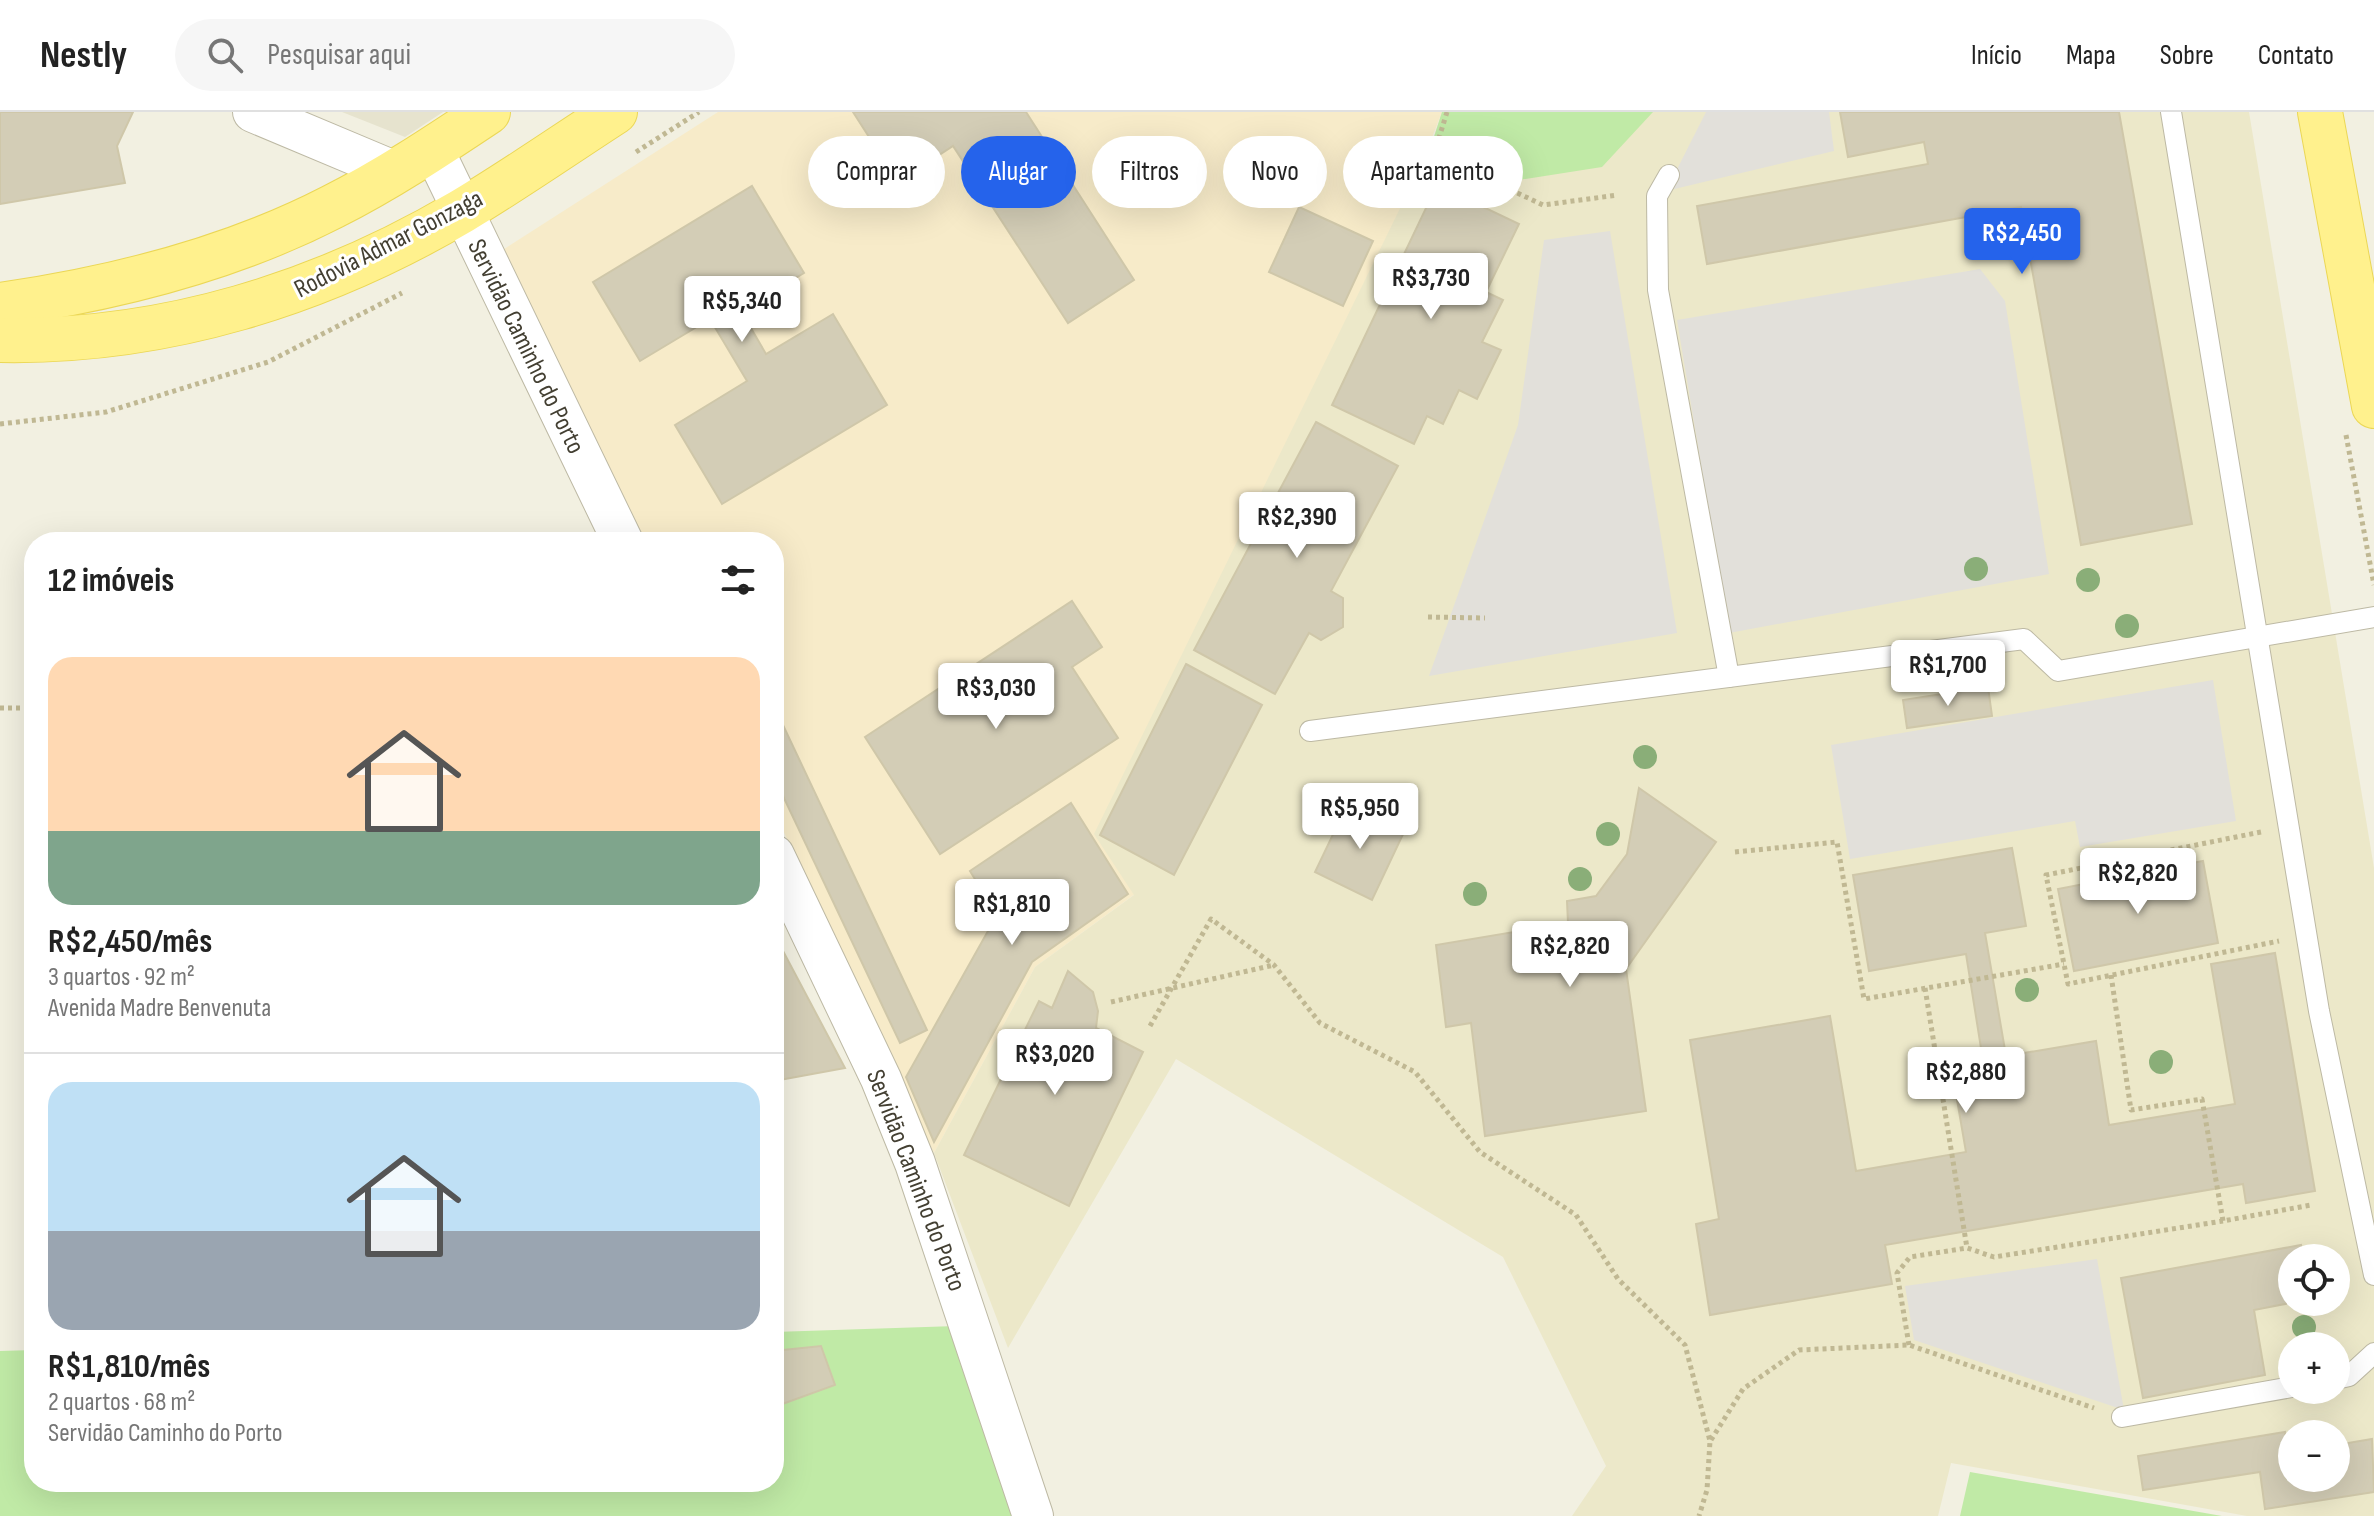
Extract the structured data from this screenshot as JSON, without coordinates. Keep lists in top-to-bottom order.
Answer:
{
  "streets": {
    "main road": ["Rodovia Admar Gonzaga"],
    "street": ["Servidão Caminho do Porto"]
  },
  "crossings": [
    ["Rodovia Admar Gonzaga", "Servidão Caminho do Porto"]
  ],
  "page": {
    "header": "Nestly",
    "search": "Pesquisar aqui",
    "nav": [
      "Início",
      "Mapa",
      "Sobre",
      "Contato"
    ],
    "chip": [
      "Comprar",
      "Alugar",
      "Filtros",
      "Novo",
      "Apartamento"
    ],
    "price": [
      "R$2,450",
      "R$3,730",
      "R$5,340",
      "R$2,390",
      "R$1,700",
      "R$3,030",
      "R$5,950",
      "R$2,820",
      "R$1,810",
      "R$2,820",
      "R$3,020",
      "R$2,880"
    ],
    "heading": "12 imóveis",
    "list": [
      {
        "name": "R$2,450/mês",
        "note": "3 quartos · 92 m² · Avenida Madre Benvenuta"
      },
      {
        "name": "R$1,810/mês",
        "note": "2 quartos · 68 m² · Servidão Caminho do Porto"
      }
    ],
    "map_buttons": ["+", "−"]
  }
}
